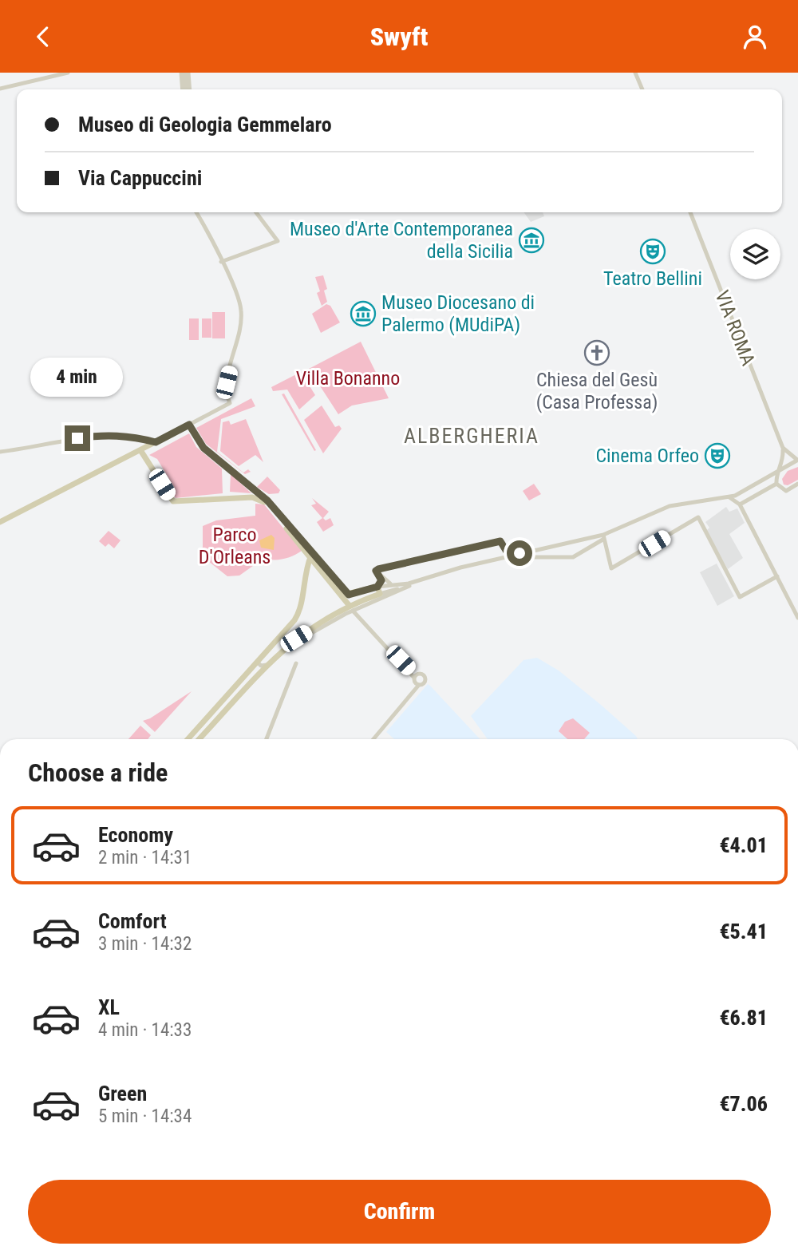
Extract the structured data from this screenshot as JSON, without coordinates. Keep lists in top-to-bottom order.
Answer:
{
  "streets": {
    "street": ["VIA ROMA"]
  },
  "districts": ["ALBERGHERIA"],
  "parks": ["Villa Bonanno", "Parco D'Orleans"],
  "places": {
    "museum": ["Museo d'Arte Contemporanea della Sicilia", "Museo Diocesano di Palermo (MUdiPA)"],
    "theatre": ["Teatro Bellini", "Cinema Orfeo"],
    "church": ["Chiesa del Gesù (Casa Professa)"]
  },
  "page": {
    "header": "Swyft",
    "banner": ["Museo di Geologia Gemmelaro", "Via Cappuccini"],
    "bubble": "4 min",
    "heading": "Choose a ride",
    "list": [
      {
        "name": "Economy",
        "note": "2 min · 14:31",
        "value": "€4.01"
      },
      {
        "name": "Comfort",
        "note": "3 min · 14:32",
        "value": "€5.41"
      },
      {
        "name": "XL",
        "note": "4 min · 14:33",
        "value": "€6.81"
      },
      {
        "name": "Green",
        "note": "5 min · 14:34",
        "value": "€7.06"
      }
    ],
    "buttons": "Confirm"
  }
}
